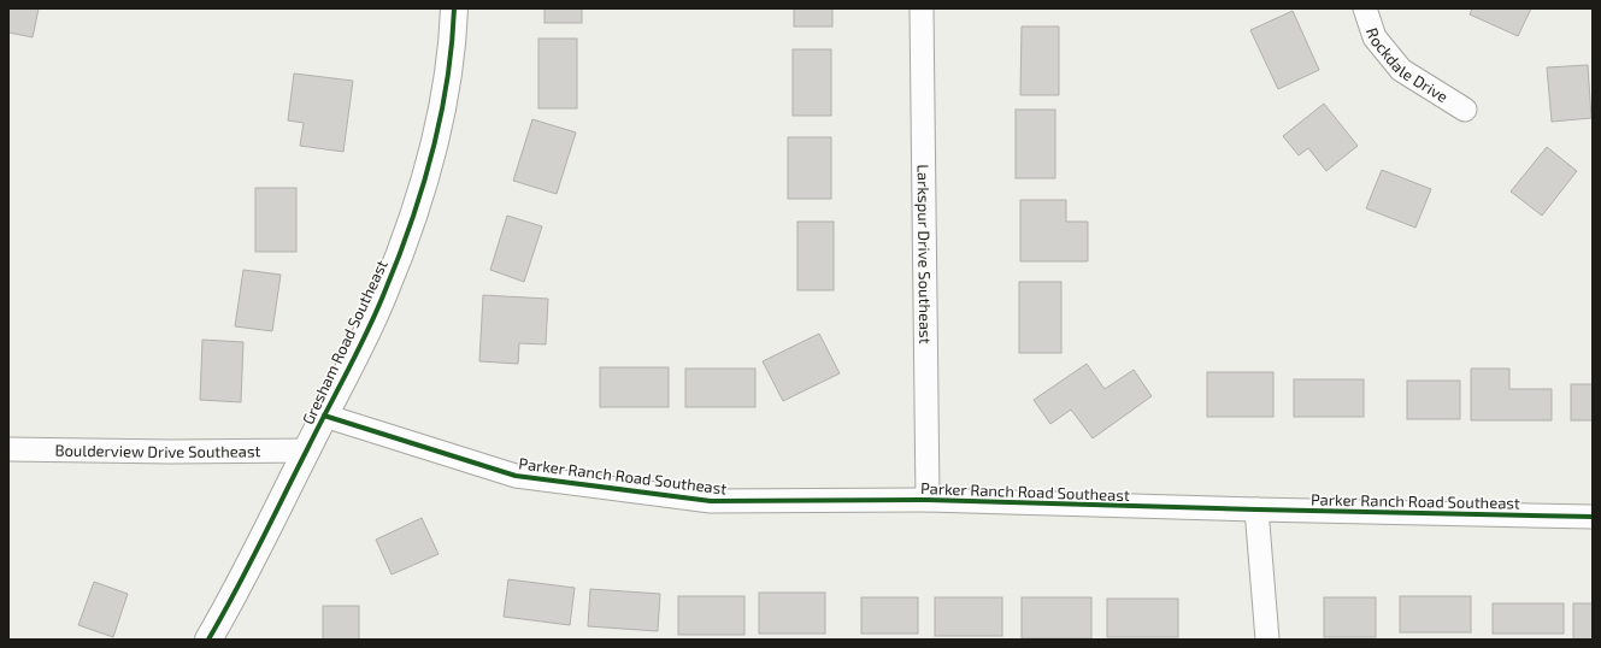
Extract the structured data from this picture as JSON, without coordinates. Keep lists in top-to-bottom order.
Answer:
{
  "streets": {
    "street": [
      "Rockdale Drive",
      "Larkspur Drive Southeast",
      "Gresham Road Southeast",
      "Boulderview Drive Southeast",
      "Parker Ranch Road Southeast"
    ]
  },
  "crossings": [
    ["Larkspur Drive Southeast", "Parker Ranch Road Southeast"],
    ["Gresham Road Southeast", "Boulderview Drive Southeast"],
    ["Gresham Road Southeast", "Parker Ranch Road Southeast"]
  ]
}
